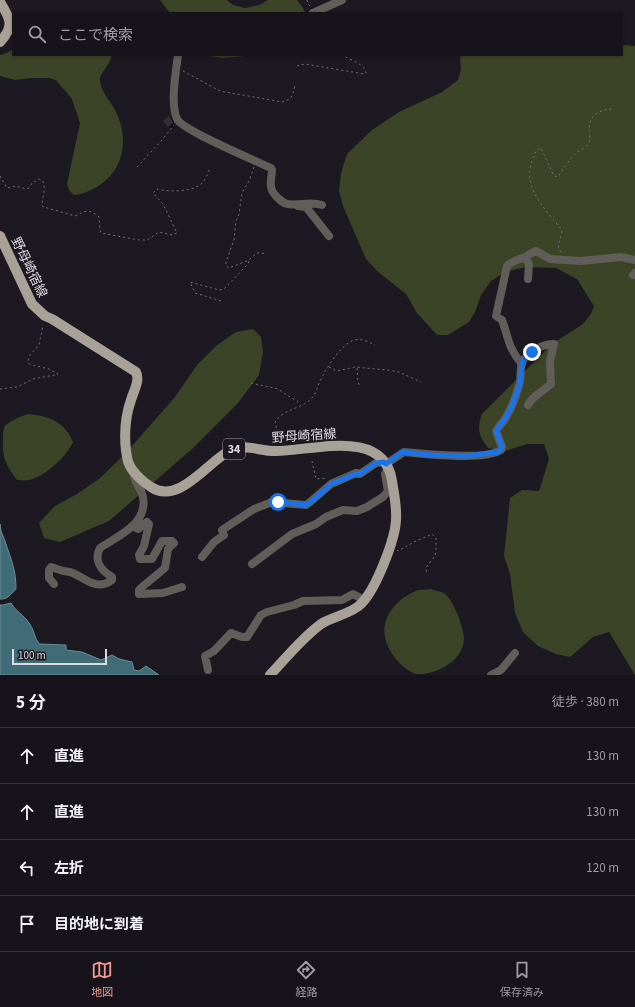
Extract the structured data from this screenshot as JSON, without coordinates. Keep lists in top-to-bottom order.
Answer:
{
  "streets": {
    "main road": ["野母崎宿線", "34"]
  },
  "scale_bar": "100 m",
  "page": {
    "search": "ここで検索",
    "scale": "100 m",
    "heading": ["5 分", "徒歩 · 380 m"],
    "list": [
      ["直進", "130 m"],
      ["直進", "130 m"],
      ["左折", "120 m"],
      "目的地に到着"
    ],
    "nav": ["地図", "経路", "保存済み"]
  }
}
